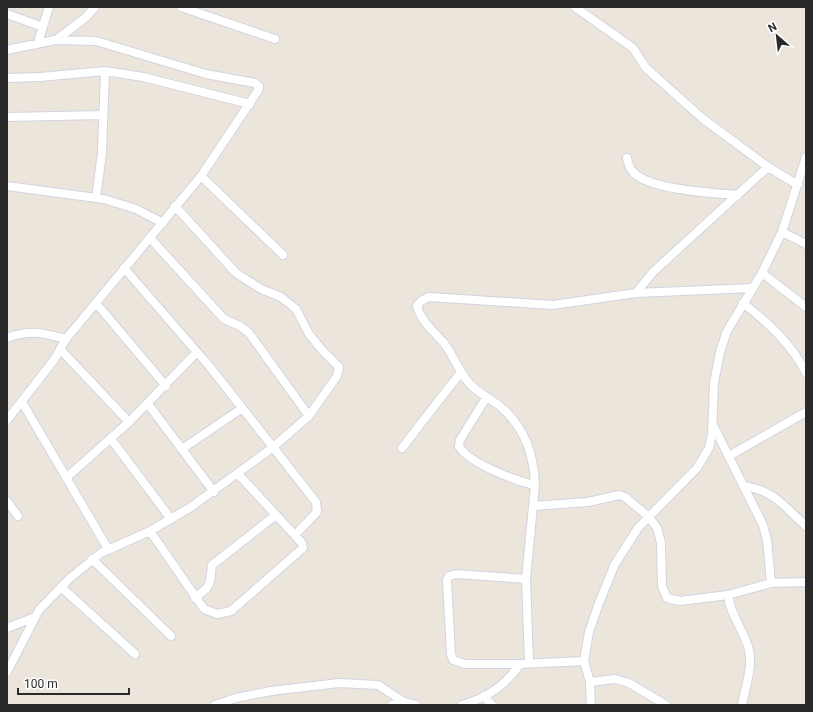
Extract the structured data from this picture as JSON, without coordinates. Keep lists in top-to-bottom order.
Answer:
{
  "scale_bar": "100 m",
  "north": "top left"
}
